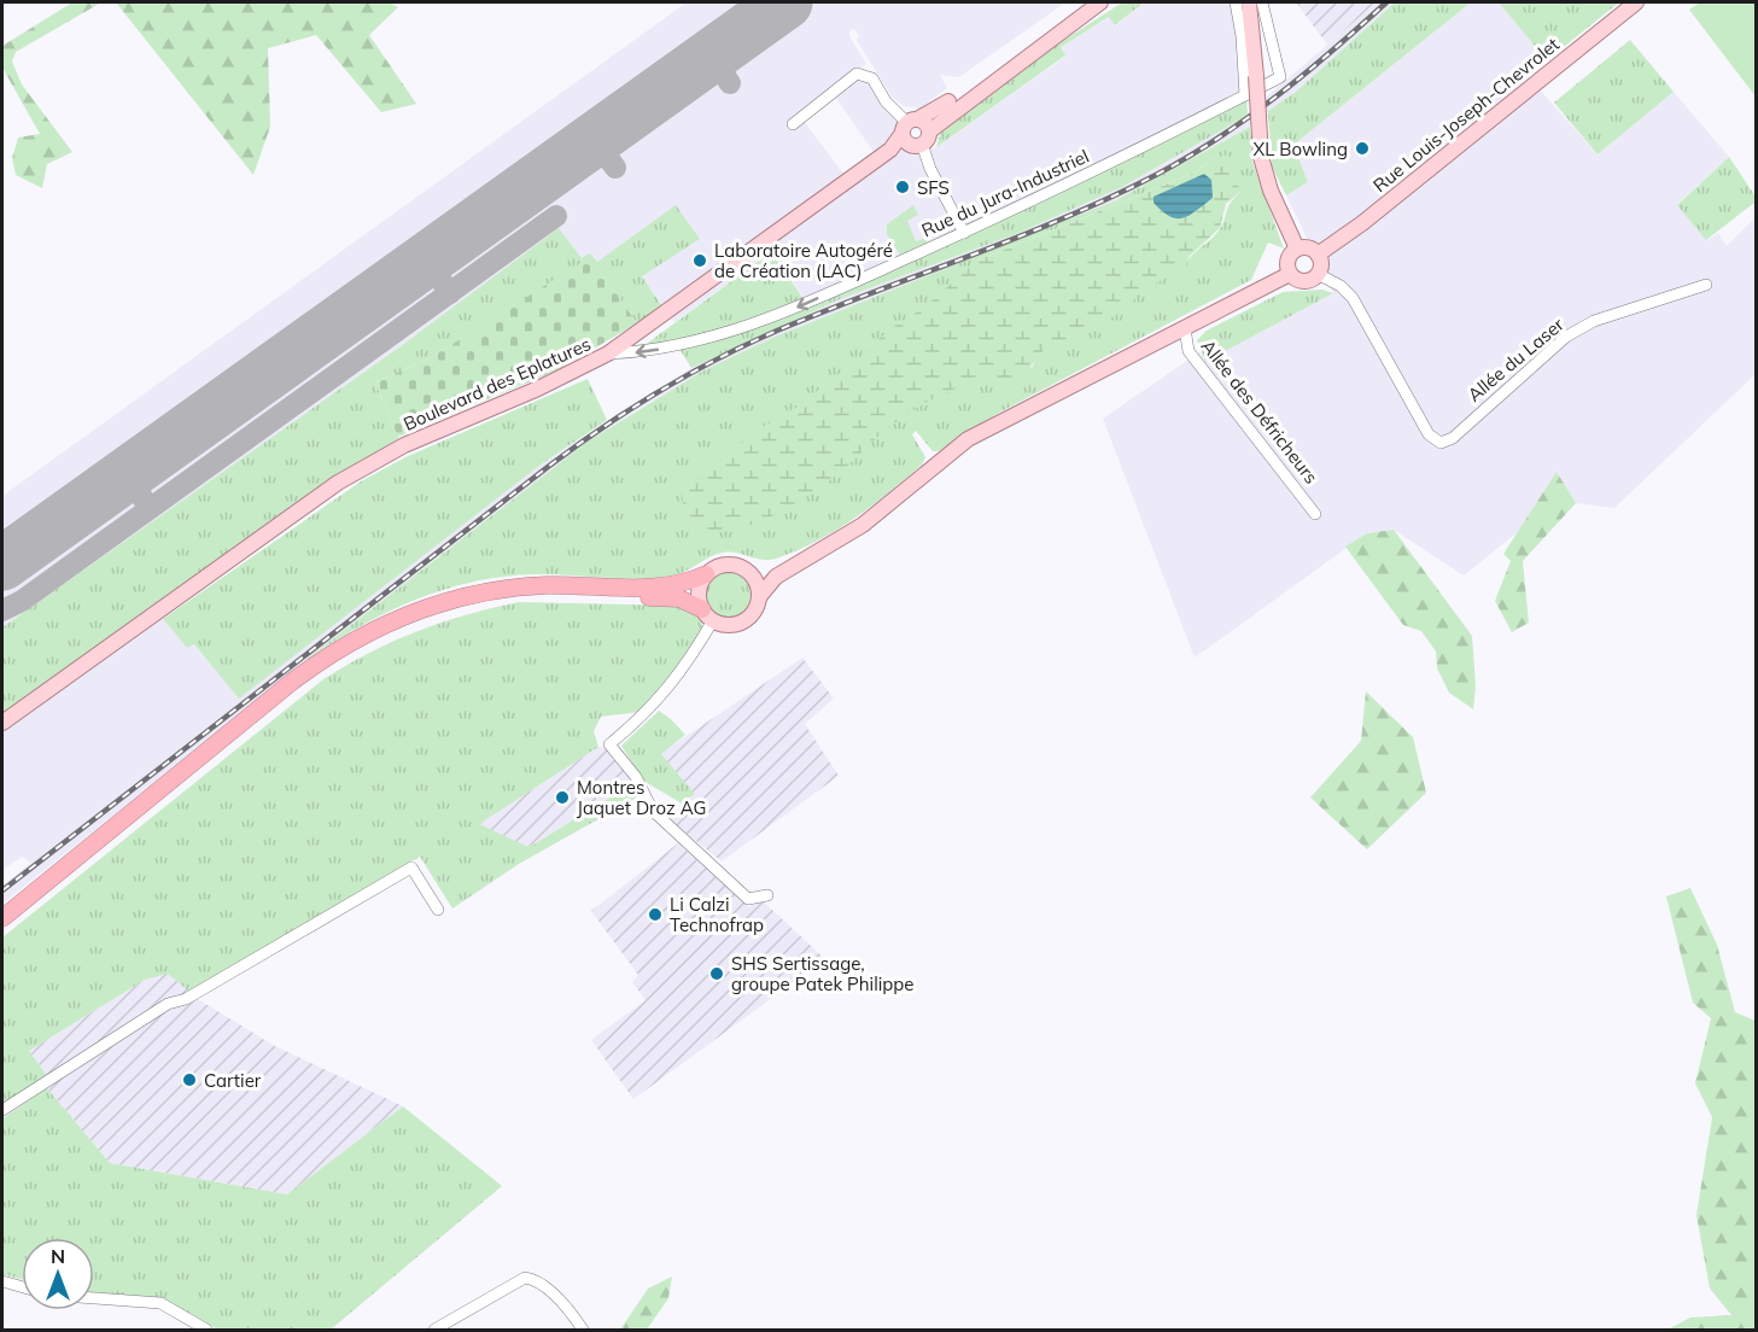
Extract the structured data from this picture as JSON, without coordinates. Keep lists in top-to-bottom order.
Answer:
{
  "streets": {
    "main road": ["Rue Louis-Joseph-Chevrolet", "Boulevard des Eplatures"],
    "street": ["Rue du Jura-Industriel", "Allée du Laser", "Allée des Défricheurs"]
  },
  "crossings": [
    ["Rue Louis-Joseph-Chevrolet", "Allée du Laser"],
    ["Rue du Jura-Industriel", "Boulevard des Eplatures"]
  ],
  "one_way": ["Rue du Jura-Industriel"],
  "places": [
    "XL Bowling",
    "SFS",
    "Laboratoire Autogéré de Création (LAC)",
    "Montres Jaquet Droz AG",
    "Li Calzi Technofrap",
    "SHS Sertissage, groupe Patek Philippe",
    "Cartier"
  ],
  "north": "top"
}
